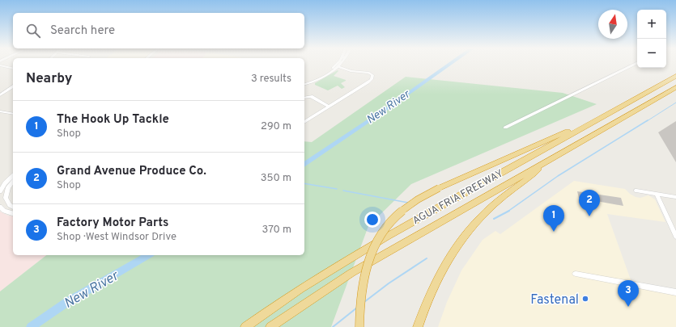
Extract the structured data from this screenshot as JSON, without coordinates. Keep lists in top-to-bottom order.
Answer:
{
  "streets": {
    "highway": ["AGUA FRIA FREEWAY"]
  },
  "water": ["New River"],
  "places": ["Fastenal"],
  "north": "top",
  "page": {
    "map_buttons": ["+", "−"],
    "search": "Search here",
    "heading": ["Nearby", "3 results"],
    "list": [
      {
        "mark": "1",
        "name": "The Hook Up Tackle",
        "note": "Shop",
        "value": "290 m"
      },
      {
        "mark": "2",
        "name": "Grand Avenue Produce Co.",
        "note": "Shop",
        "value": "350 m"
      },
      {
        "mark": "3",
        "name": "Factory Motor Parts",
        "note": "Shop · West Windsor Drive",
        "value": "370 m"
      }
    ],
    "pins": ["2", "1", "3"]
  }
}
